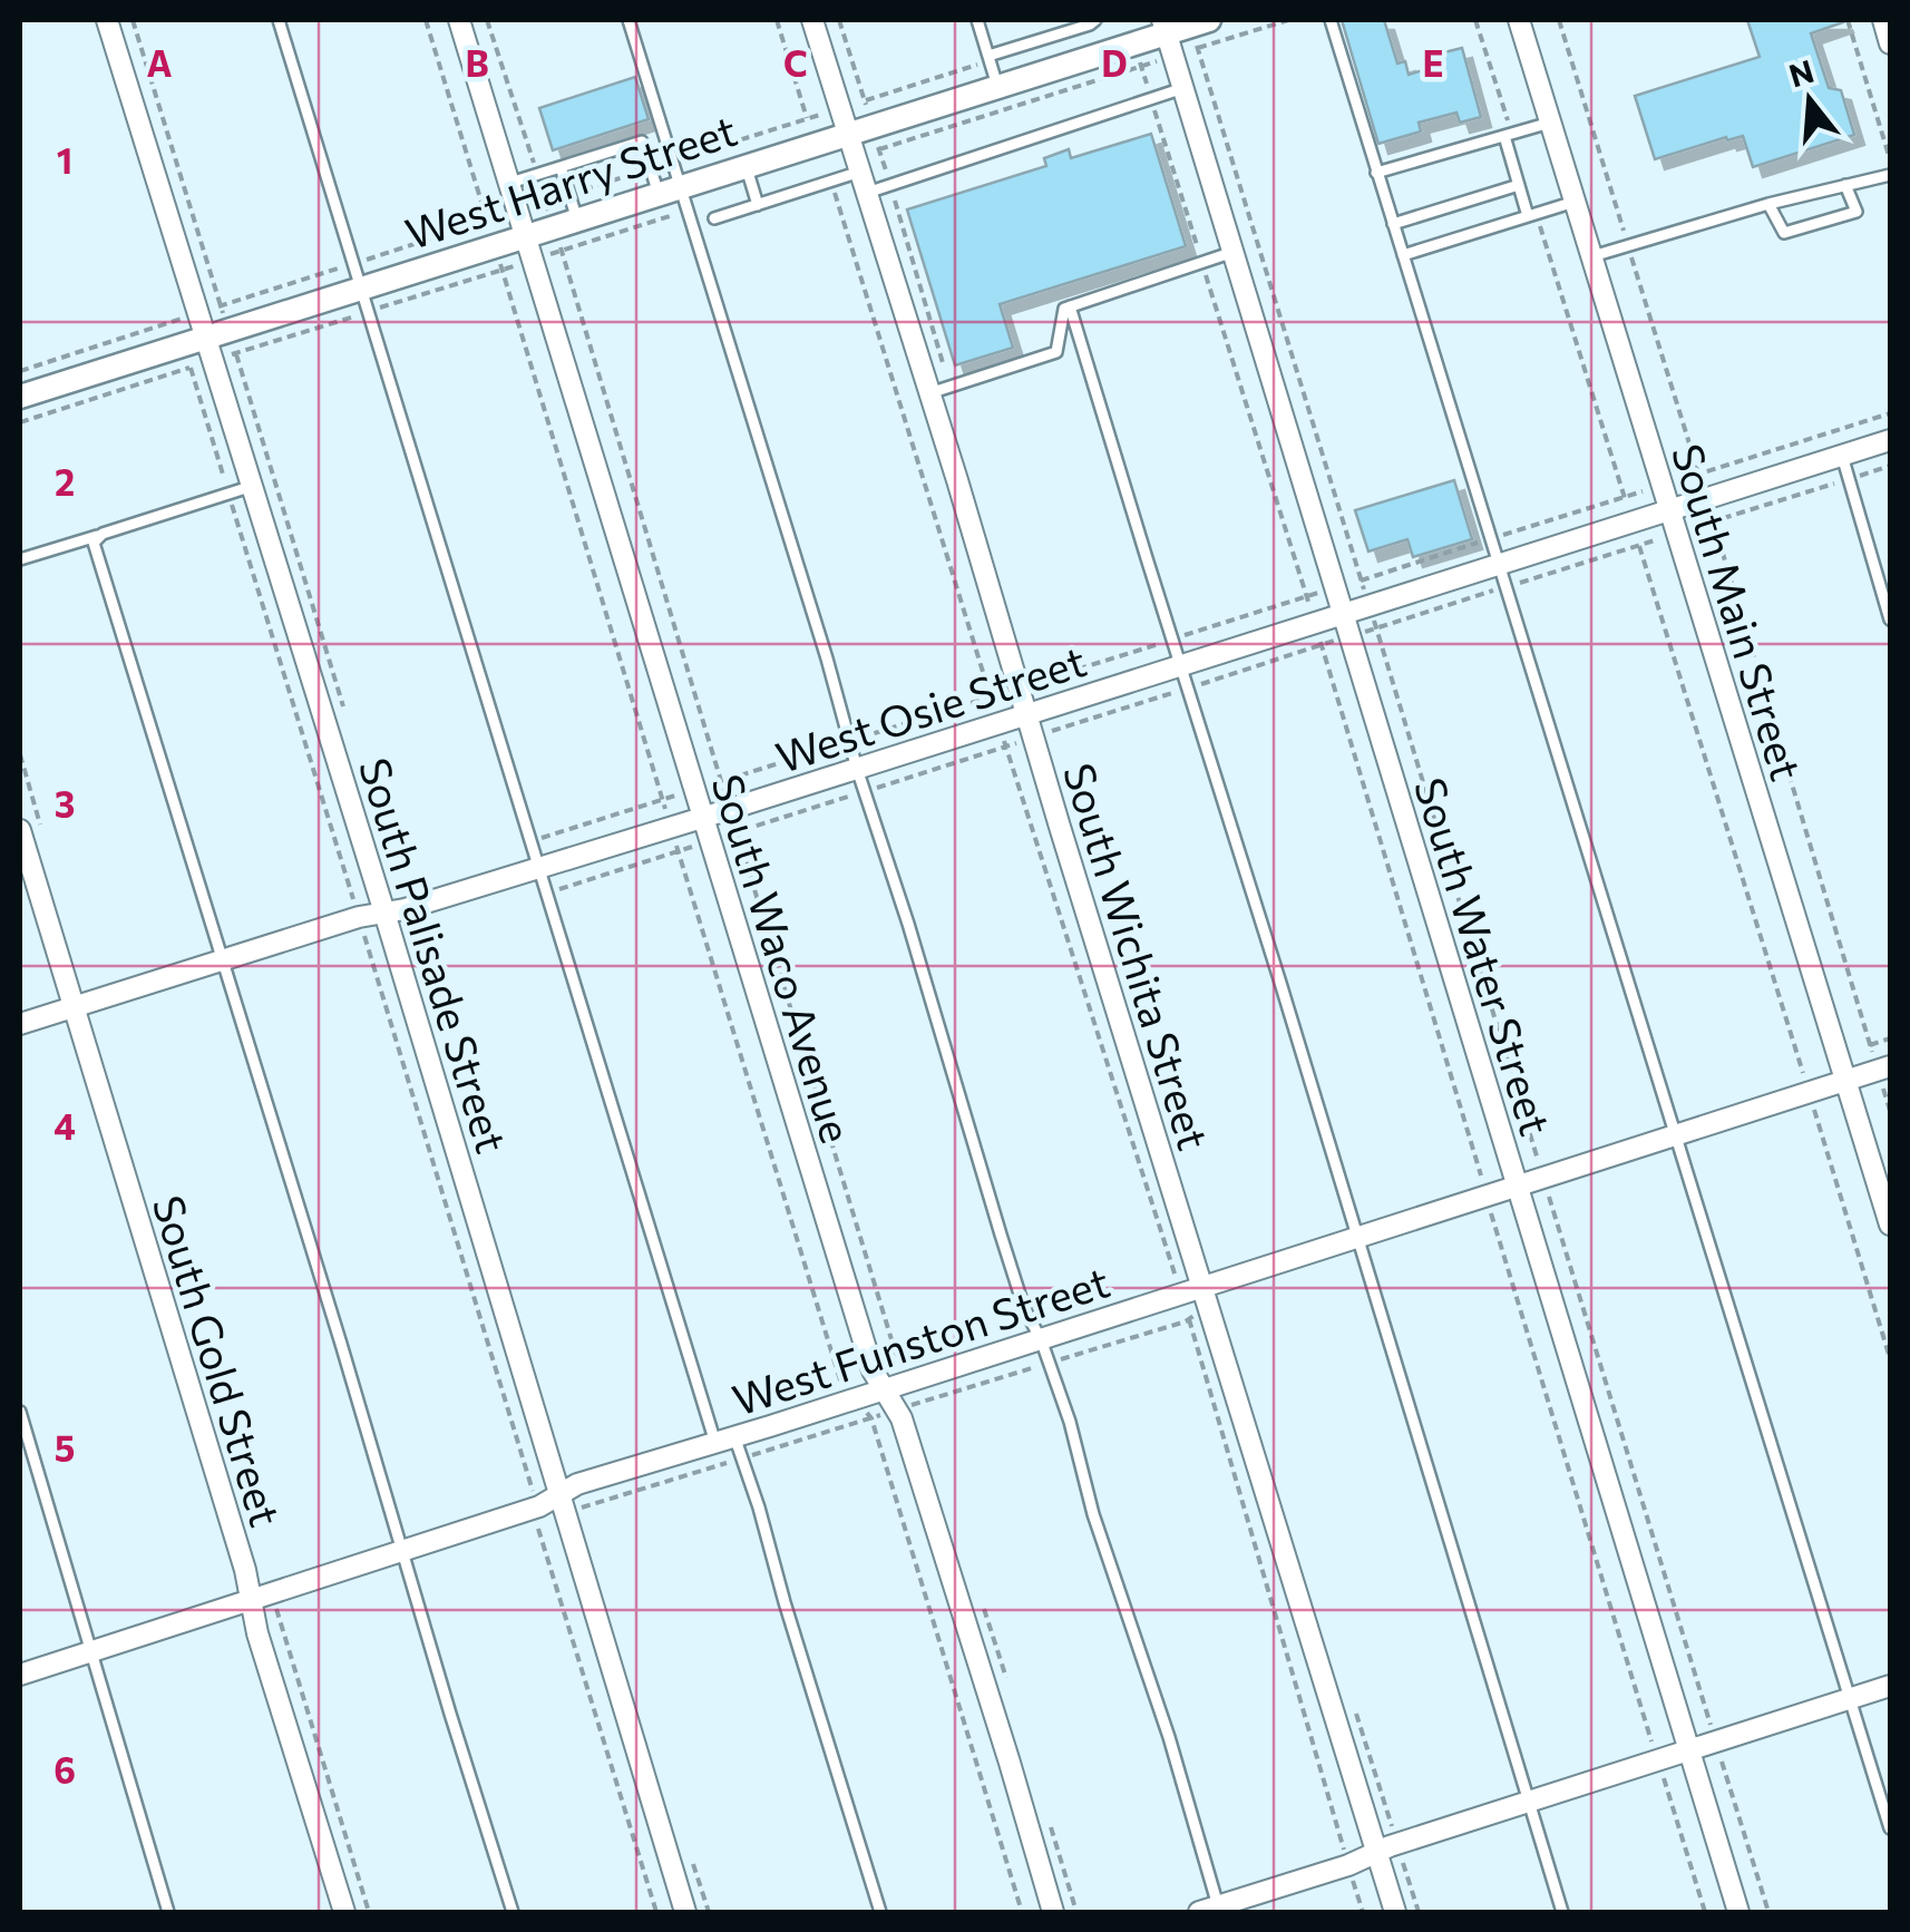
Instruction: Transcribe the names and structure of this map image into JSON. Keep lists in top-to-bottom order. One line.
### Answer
{"streets":{"street":["West Harry Street","South Main Street","West Osie Street","South Palisade Street","South Wichita Street","South Water Street","South Waco Avenue","West Funston Street","South Gold Street"]},"crossings":[["West Harry Street","South Palisade Street"],["West Harry Street","South Wichita Street"],["West Harry Street","South Water Street"],["West Harry Street","South Waco Avenue"],["South Main Street","West Osie Street"],["South Main Street","West Funston Street"],["West Osie Street","South Palisade Street"],["West Osie Street","South Wichita Street"],["West Osie Street","South Water Street"],["West Osie Street","South Waco Avenue"],["West Osie Street","South Gold Street"],["South Palisade Street","West Funston Street"],["South Wichita Street","West Funston Street"],["South Water Street","West Funston Street"],["South Waco Avenue","West Funston Street"],["West Funston Street","South Gold Street"]],"north":"top","grid":{"columns":["A","B","C","D","E"],"rows":["1","2","3","4","5","6"]}}
